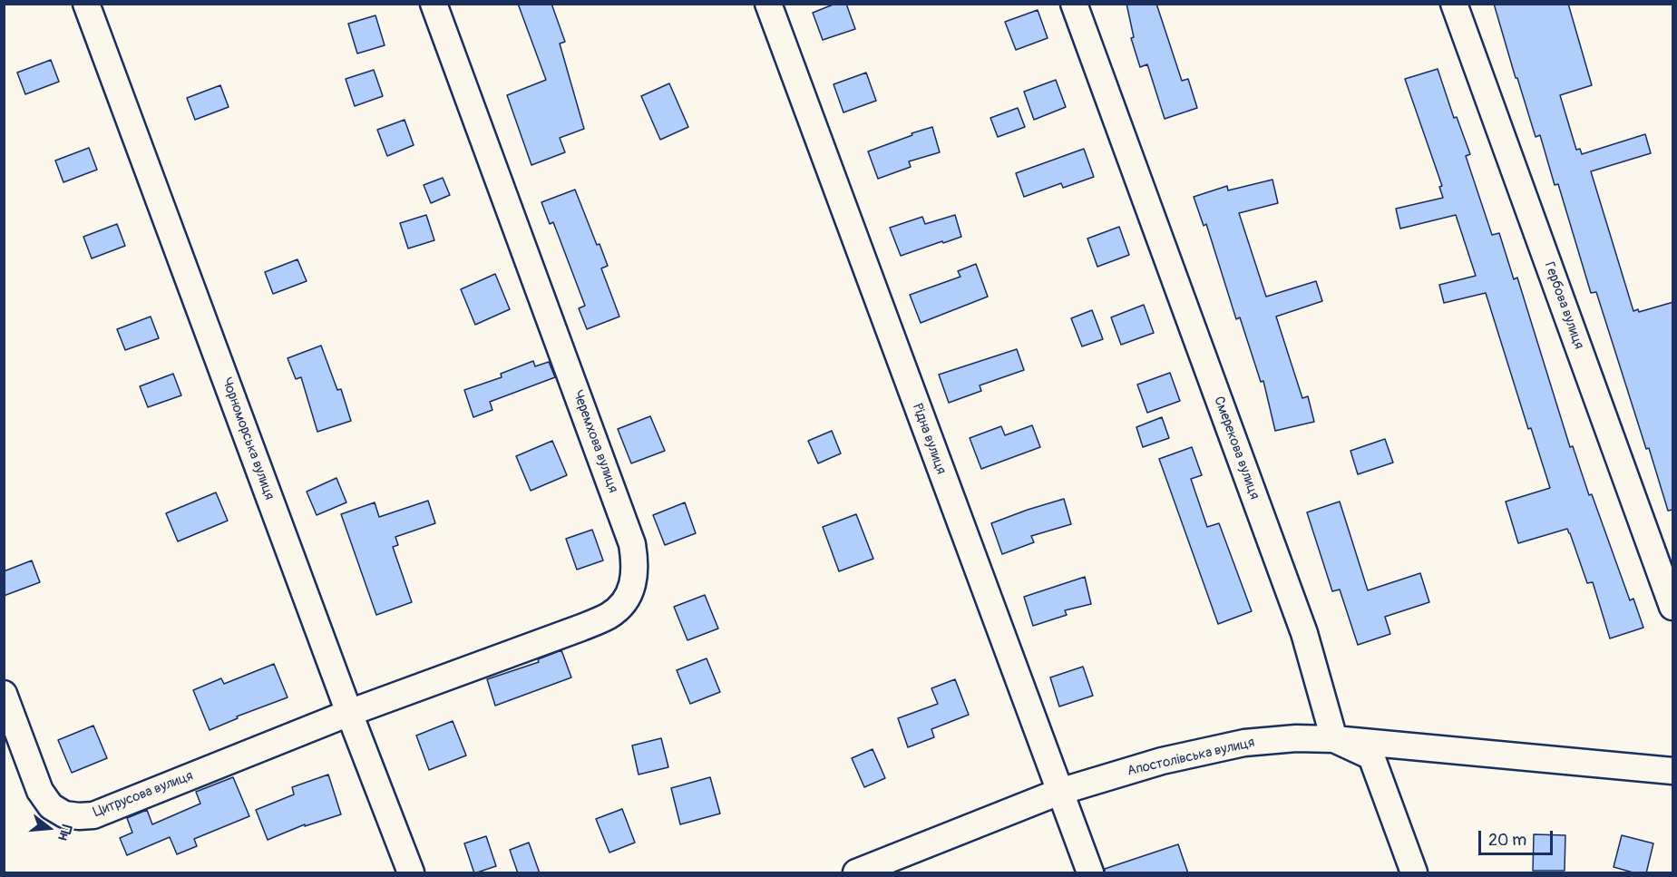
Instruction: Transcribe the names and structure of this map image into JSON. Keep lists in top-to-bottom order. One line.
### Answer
{"streets":{"street":["Гербова вулиця","Чорноморська вулиця","Рідна вулиця","Черемхова вулиця","Смерекова вулиця","Апостолівська вулиця","Цитрусова вулиця"]},"crossings":[["Чорноморська вулиця","Черемхова вулиця"],["Чорноморська вулиця","Цитрусова вулиця"],["Рідна вулиця","Апостолівська вулиця"],["Черемхова вулиця","Цитрусова вулиця"],["Смерекова вулиця","Апостолівська вулиця"]],"scale_bar":"20 m","north":"right"}
